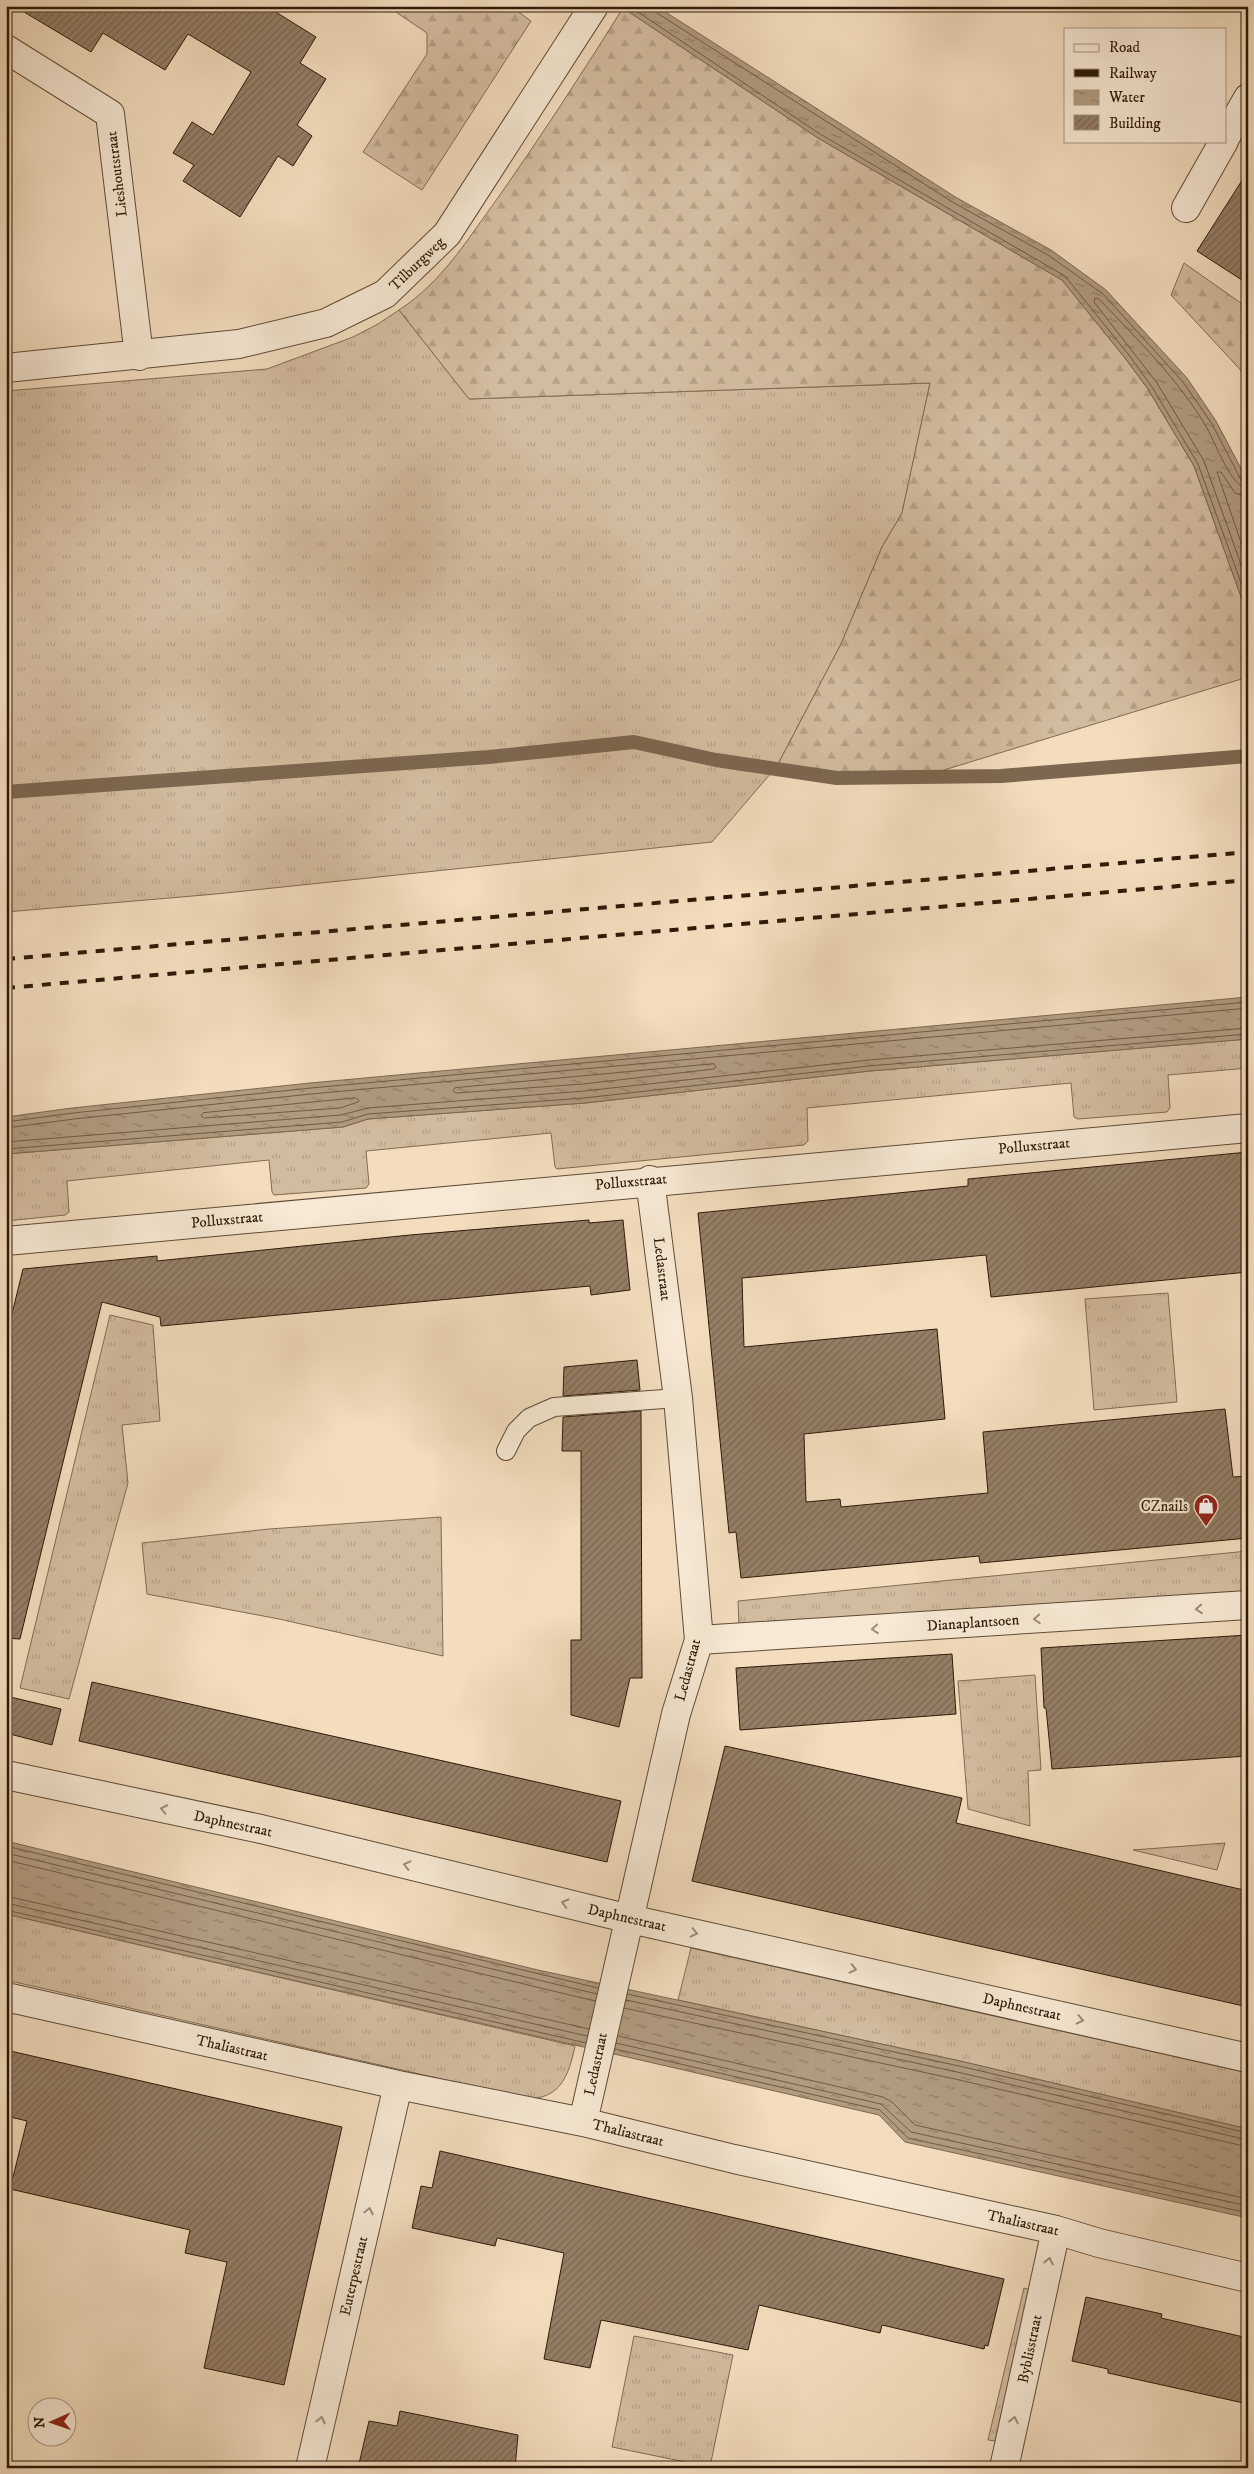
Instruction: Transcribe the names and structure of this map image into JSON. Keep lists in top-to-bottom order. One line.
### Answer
{"streets":{"street":["Lieshoutstraat","Tilburgweg","Polluxstraat","Ledastraat","Dianaplantsoen","Daphnestraat","Thaliastraat","Euterpestraat","Byblisstraat"]},"crossings":[["Lieshoutstraat","Tilburgweg"],["Polluxstraat","Ledastraat"],["Ledastraat","Dianaplantsoen"],["Ledastraat","Daphnestraat"],["Ledastraat","Thaliastraat"],["Thaliastraat","Euterpestraat"],["Thaliastraat","Byblisstraat"]],"one_way":["Dianaplantsoen","Euterpestraat","Byblisstraat"],"places":{"shop":["CZnails"]},"legend":["Road","Railway","Water","Building"],"north":"left"}
